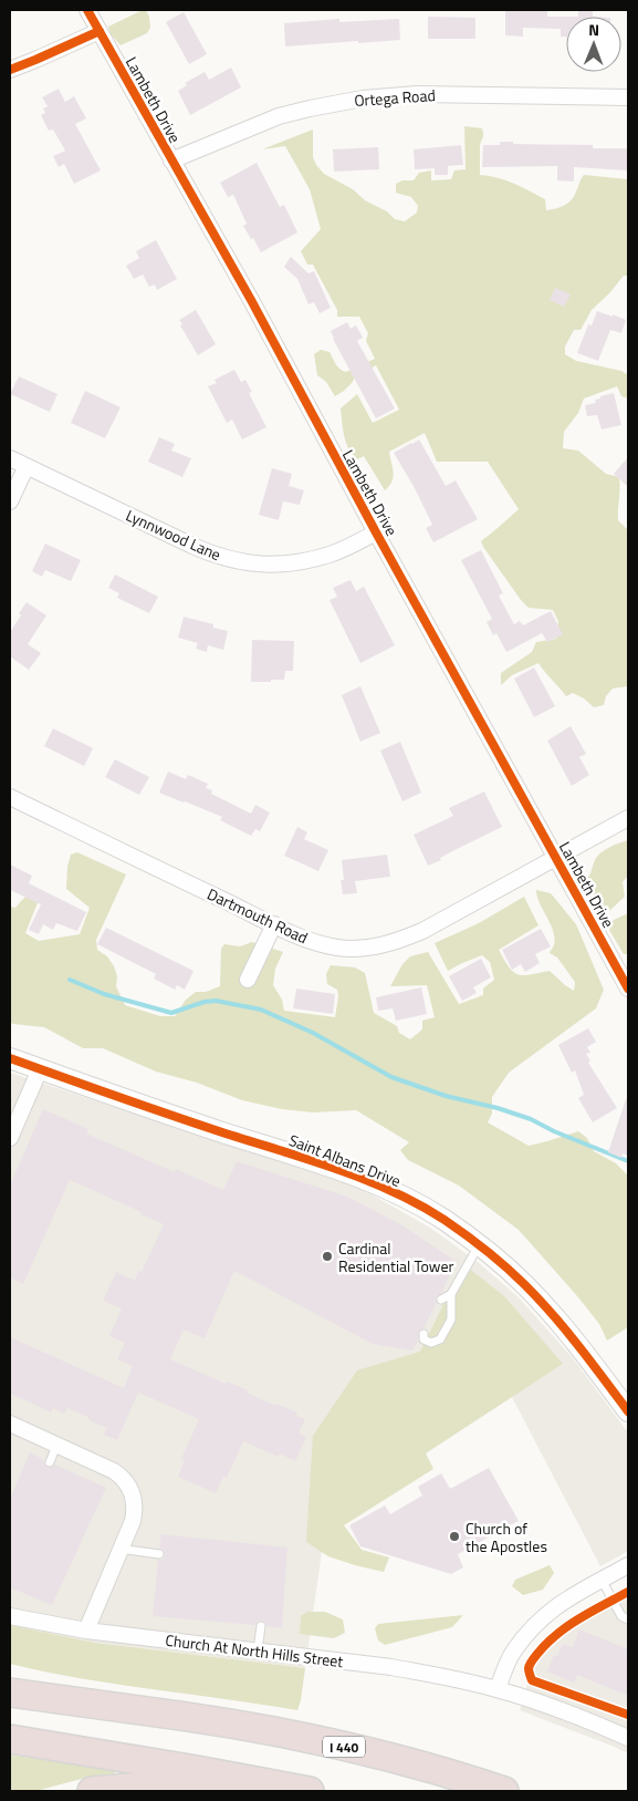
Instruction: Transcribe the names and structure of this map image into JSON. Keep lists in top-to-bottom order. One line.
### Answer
{"streets":{"highway":["I 440"],"street":["Ortega Road","Lambeth Drive","Lynnwood Lane","Dartmouth Road","Saint Albans Drive","Church At North Hills Street"]},"crossings":[["Ortega Road","Lambeth Drive"],["Lambeth Drive","Lynnwood Lane"],["Lambeth Drive","Dartmouth Road"]],"places":["Cardinal Residential Tower","Church of the Apostles"],"north":"top"}
